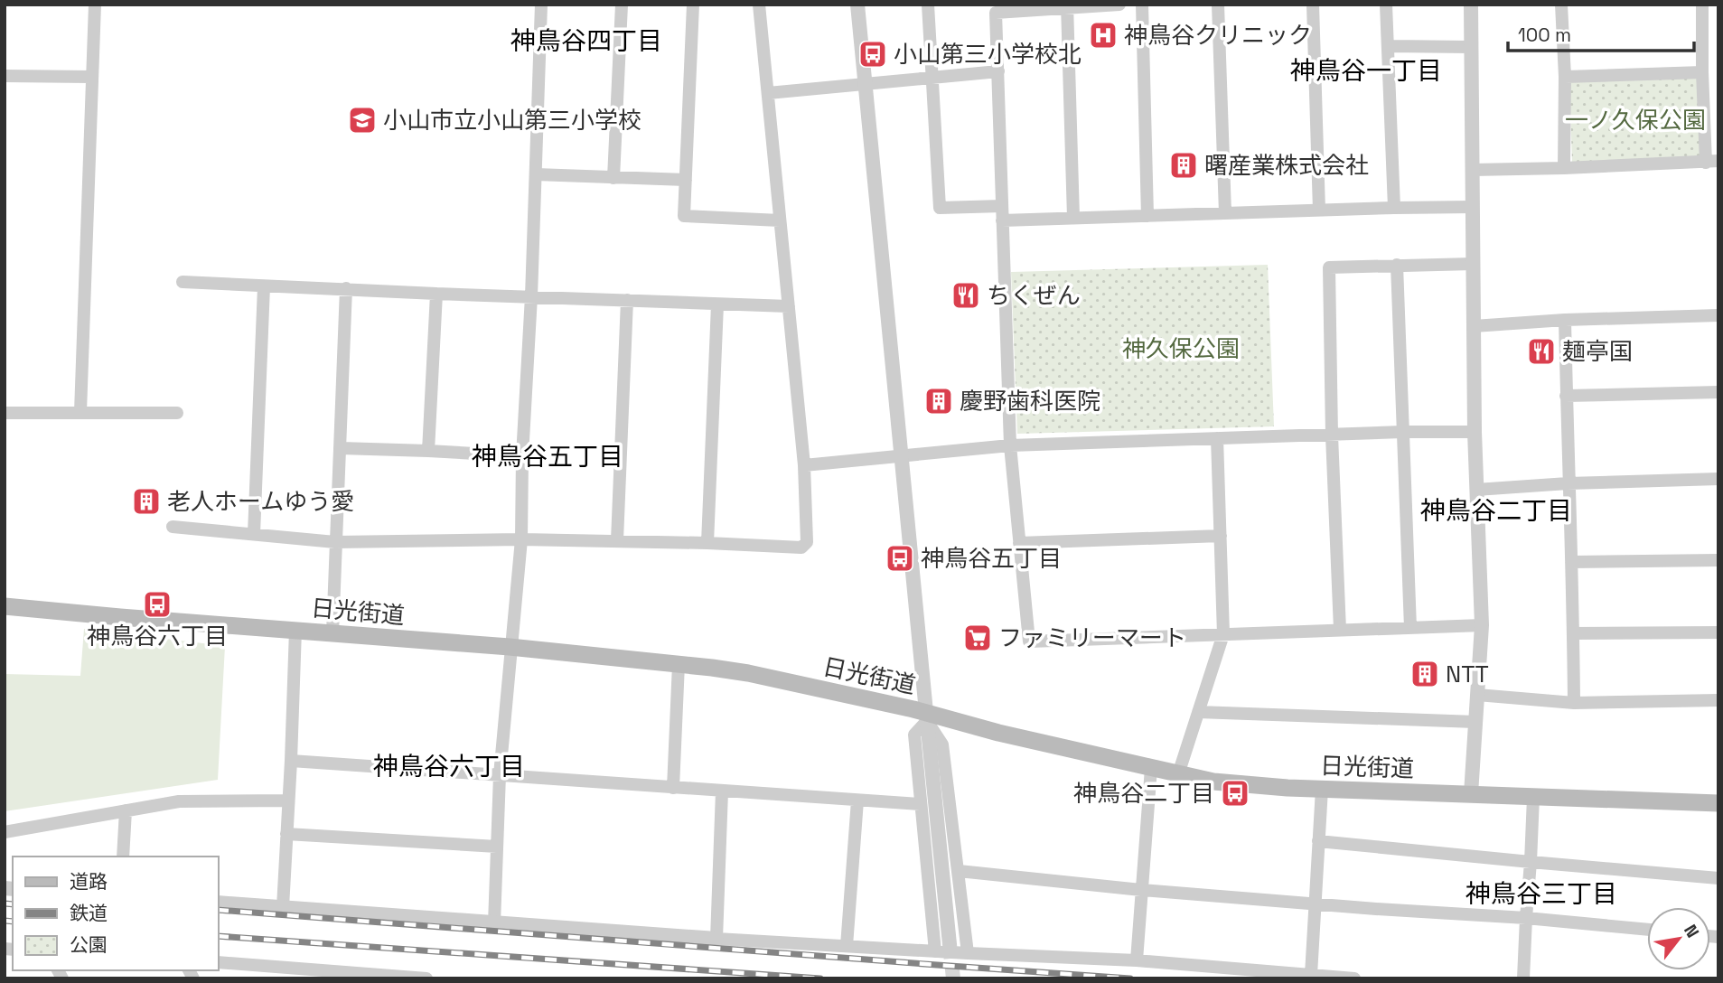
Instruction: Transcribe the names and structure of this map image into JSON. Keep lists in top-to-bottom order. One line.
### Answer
{"streets":{"main road":["日光街道"]},"districts":["神鳥谷四丁目","神鳥谷一丁目","神鳥谷五丁目","神鳥谷二丁目","神鳥谷六丁目","神鳥谷三丁目"],"parks":["一ノ久保公園","神久保公園"],"places":{"hospital":["神鳥谷クリニック"],"bus stop":["小山第三小学校北","神鳥谷五丁目","神鳥谷六丁目","神鳥谷二丁目"],"school or university":["小山市立小山第三小学校"],"building":["曙産業株式会社","慶野歯科医院","老人ホームゆう愛","NTT"],"restaurant":["ちくぜん","麺亭国"],"supermarket":["ファミリーマート"]},"legend":["道路","鉄道","公園"],"scale_bar":"100 m","north":"top right"}
